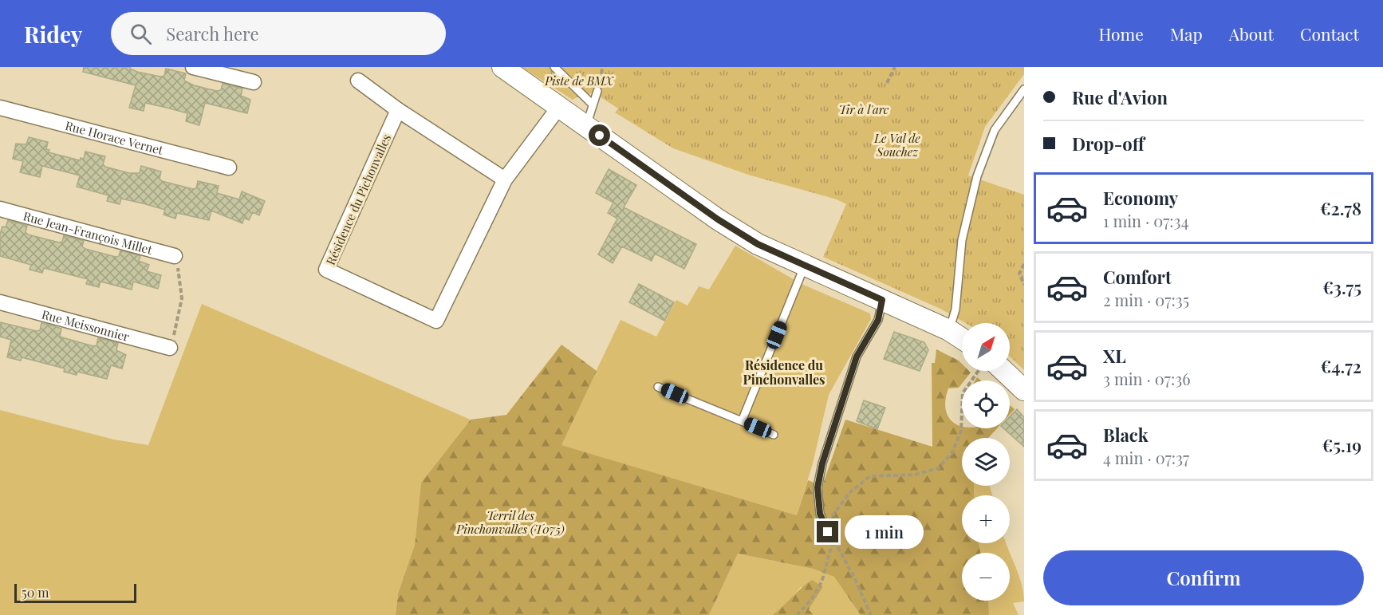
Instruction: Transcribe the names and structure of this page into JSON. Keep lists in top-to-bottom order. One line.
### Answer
{"streets":{"street":["Rue Horace Vernet","Résidence du Pichonvalles","Rue Jean-François Millet","Rue Meissonnier"]},"districts":["Résidence du Pinchonvalles"],"parks":["Piste de BMX","Tir à l'arc","Le Val de Souchez","Terril des Pinchonvalles (T075)"],"scale_bar":"50 m","north":"top right","page":{"header":"Ridey","search":"Search here","nav":["Home","Map","About","Contact"],"banner":["Rue d'Avion","Drop-off"],"list":[{"name":"Economy","note":"1 min · 07:34","value":"€2.78"},{"name":"Comfort","note":"2 min · 07:35","value":"€3.75"},{"name":"XL","note":"3 min · 07:36","value":"€4.72"},{"name":"Black","note":"4 min · 07:37","value":"€5.19"}],"map_buttons":["+","−"],"bubble":"1 min","buttons":"Confirm","scale":"50 m"}}
